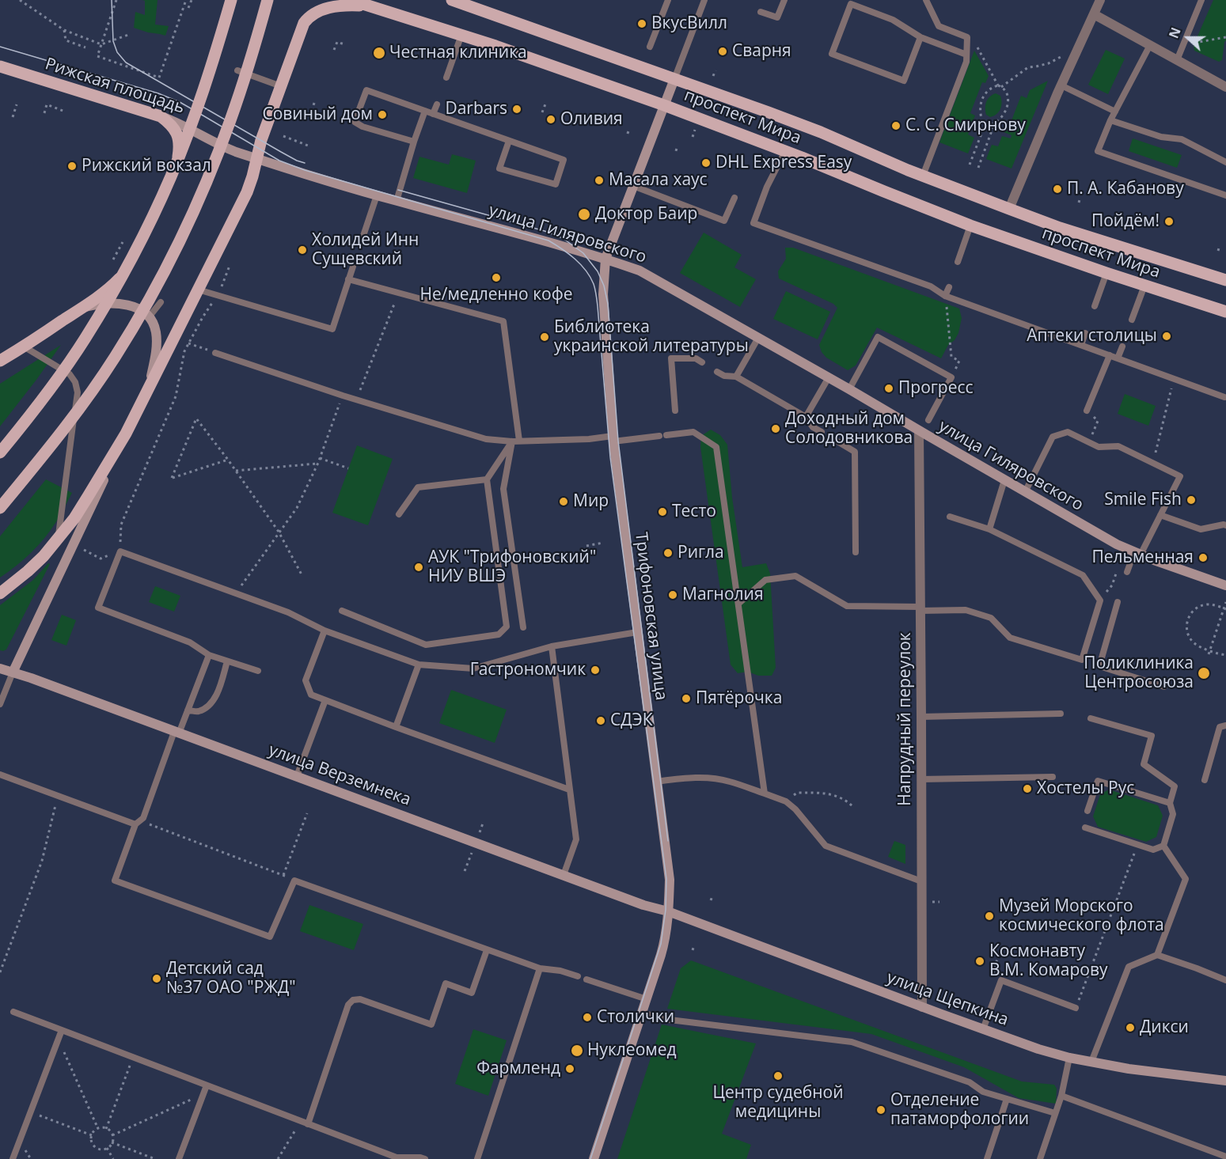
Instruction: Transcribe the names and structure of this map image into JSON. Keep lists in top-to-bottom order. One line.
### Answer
{"streets":{"main road":["Рижская площадь","проспект Мира"],"street":["улица Гиляровского","Трифоновская улица","Напрудный переулок","улица Верземнека","улица Щепкина"]},"crossings":[["Рижская площадь","улица Гиляровского"],["проспект Мира","Трифоновская улица"],["улица Гиляровского","Трифоновская улица"],["улица Гиляровского","Напрудный переулок"],["Трифоновская улица","улица Верземнека"],["Трифоновская улица","улица Щепкина"],["Напрудный переулок","улица Щепкина"],["улица Верземнека","улица Щепкина"]],"places":["ВкусВилл","Сварня","Честная клиника","Darbars","Совиный дом","Оливия","С. С. Смирнову","DHL Express Easy","Рижский вокзал","Масала хаус","П. А. Кабанову","Доктор Баир","Пойдём!","Холидей Инн Сущевский","Не/медленно кофе","Аптеки столицы","Библиотека украинской литературы","Прогресс","Доходный дом Солодовникова","Smile Fish","Мир","Тесто","Ригла","Пельменная","АУК \"Трифоновский\" НИУ ВШЭ","Магнолия","Гастрономчик","Поликлиника Центросоюза","Пятёрочка","СДЭК","Хостелы Рус","Музей Морского космического флота","Космонавту В.М. Комарову","Детский сад №37 ОАО \"РЖД\"","Столички","Дикси","Нуклеомед","Фармленд","Центр судебной медицины","Отделение патаморфологии"],"north":"left"}
